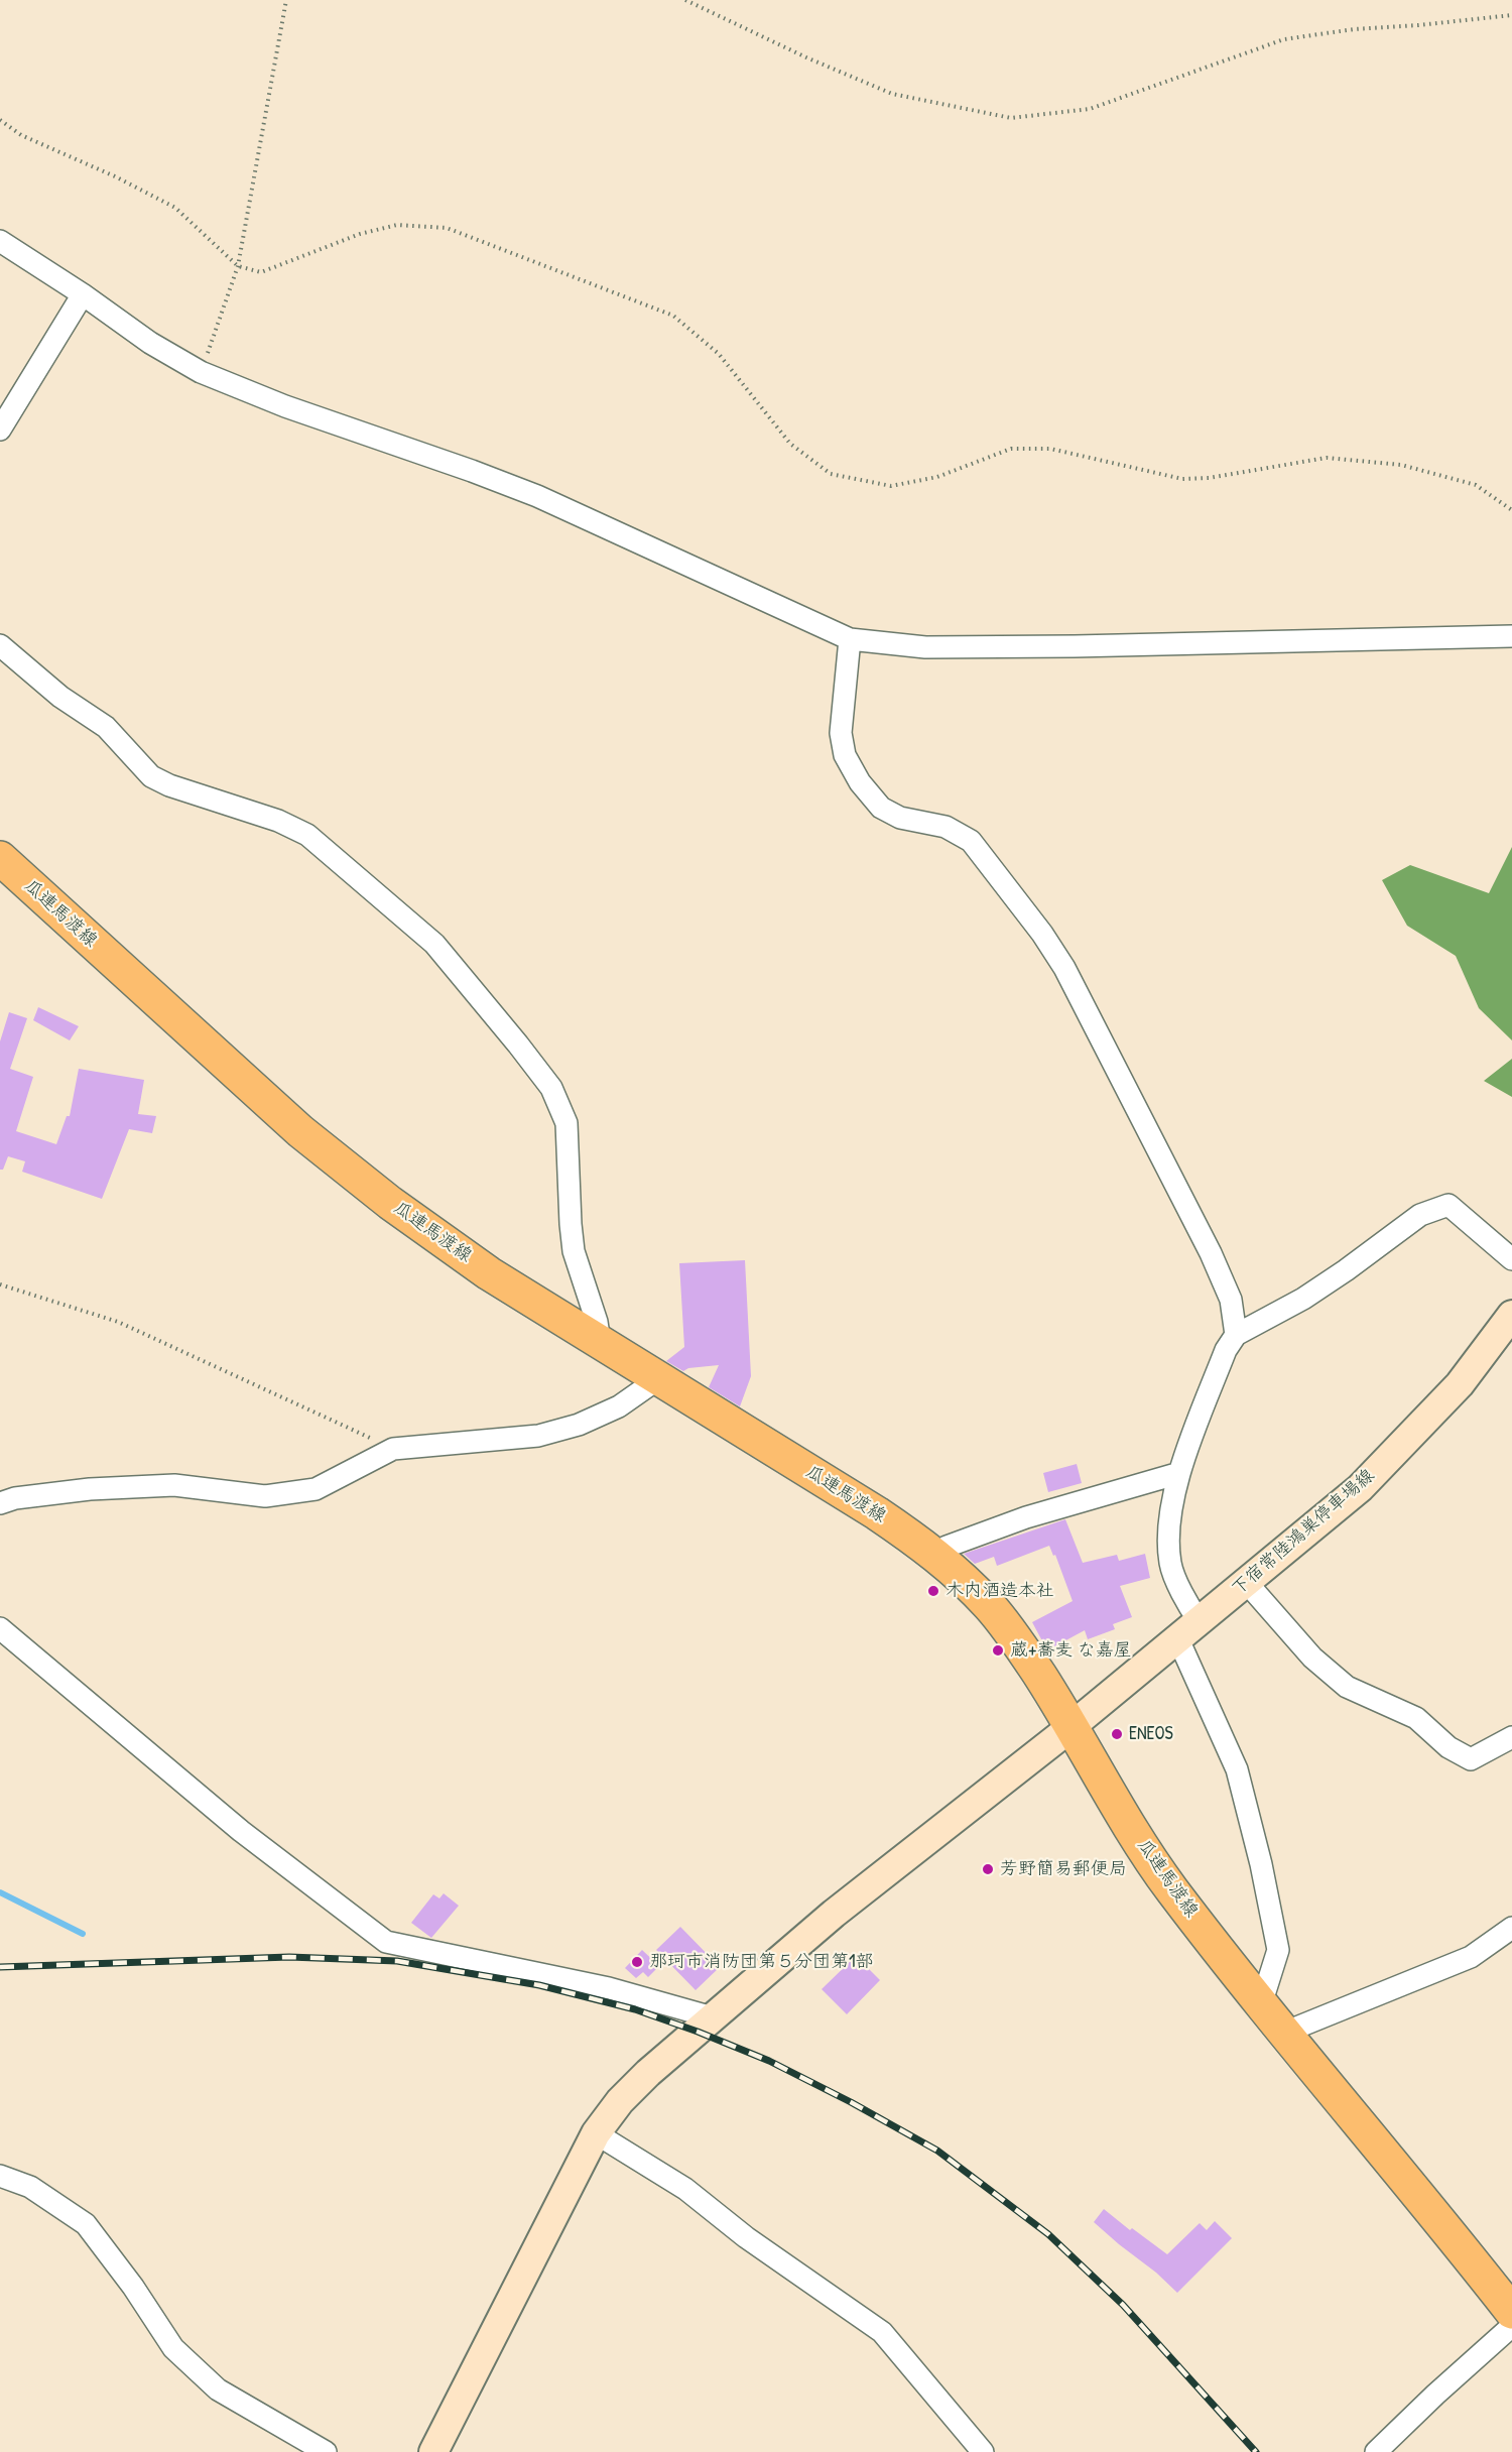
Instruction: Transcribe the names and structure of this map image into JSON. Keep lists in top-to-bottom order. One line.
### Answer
{"streets":{"main road":["瓜連馬渡線"],"street":["下宿常陸鴻巣停車場線"]},"crossings":[["瓜連馬渡線","下宿常陸鴻巣停車場線"]],"places":["木内酒造本社","蔵+蕎麦 な嘉屋","ENEOS","芳野簡易郵便局","那珂市消防団第５分団第1部"]}
